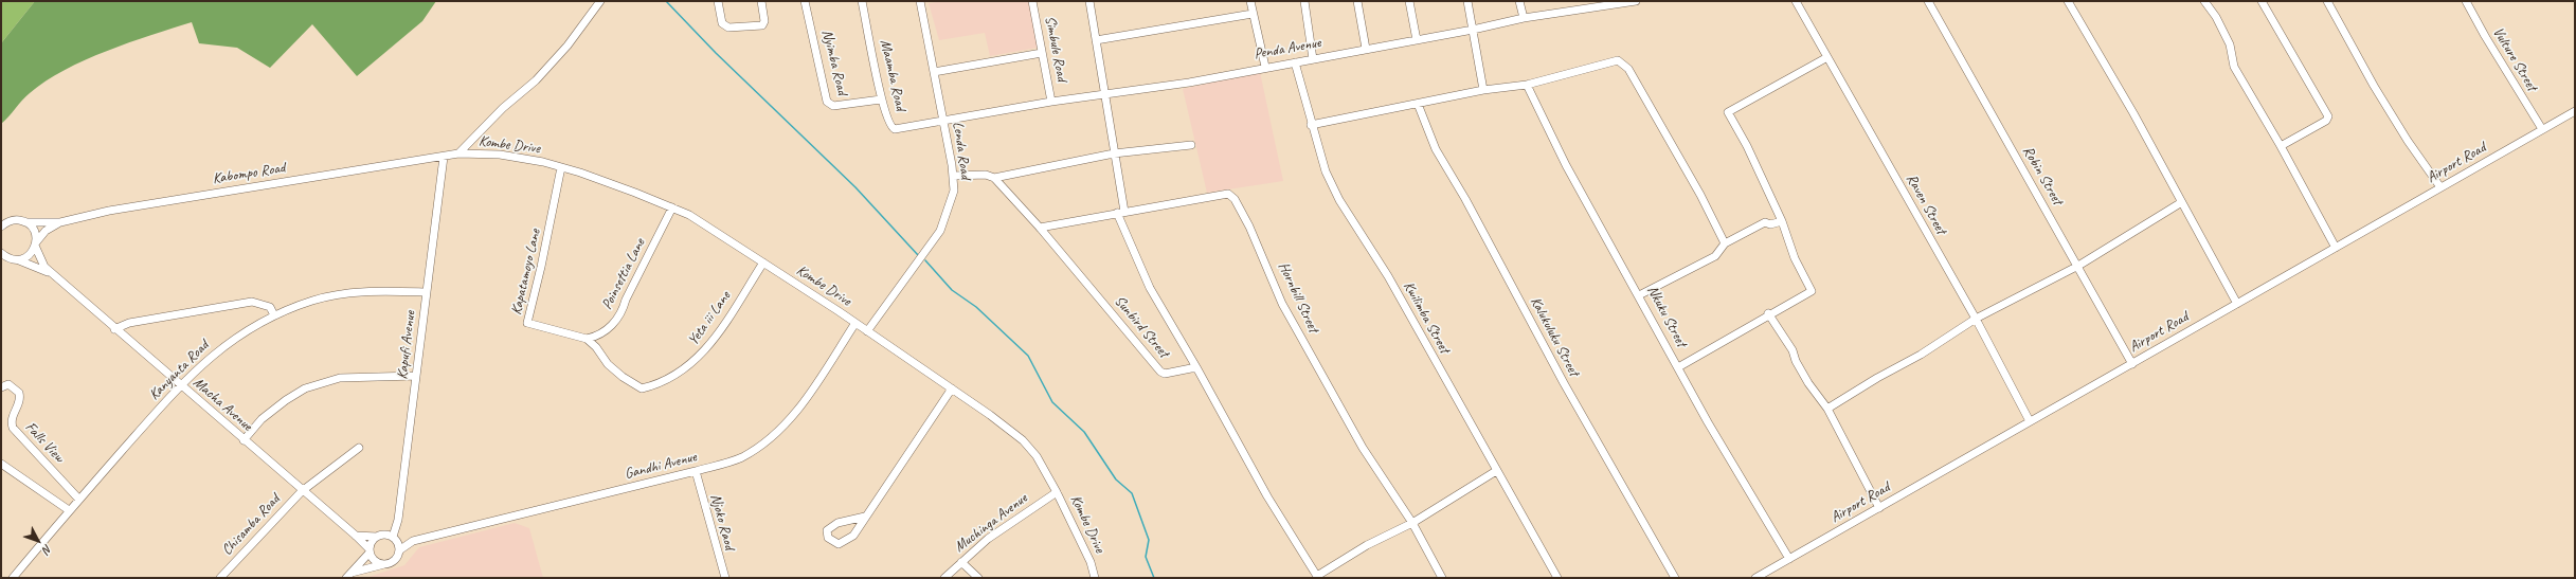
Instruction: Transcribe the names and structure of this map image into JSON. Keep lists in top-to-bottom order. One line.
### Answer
{"streets":{"street":["Simbule Road","Penda Avenue","Vulture Street","Nyimba Road","Maamba Road","Kombe Drive","Lenda Road","Airport Road","Kabompo Road","Robin Street","Raven Street","Kapatamoyo Lane","Poinsettia Lane","Hornbill Street","Nkuku Street","Kwilimba Street","Yeta iii Lane","Sunbird Street","Kalukuluku Street","Kapufi Avenue","Kanyanta Road","Macha Avenue","Falls View","Gandhi Avenue","Njoko Raod","Muchinga Avenue","Chisamba Road"]},"crossings":[["Simbule Road","Penda Avenue"],["Penda Avenue","Maamba Road"],["Penda Avenue","Lenda Road"],["Penda Avenue","Kwilimba Street"],["Vulture Street","Airport Road"],["Nyimba Road","Maamba Road"],["Maamba Road","Lenda Road"],["Kombe Drive","Lenda Road"],["Kombe Drive","Kabompo Road"],["Kombe Drive","Kapatamoyo Lane"],["Kombe Drive","Poinsettia Lane"],["Kombe Drive","Yeta iii Lane"],["Kombe Drive","Kapufi Avenue"],["Kombe Drive","Gandhi Avenue"],["Kombe Drive","Muchinga Avenue"],["Airport Road","Robin Street"],["Airport Road","Raven Street"],["Airport Road","Nkuku Street"],["Kabompo Road","Kapufi Avenue"],["Kabompo Road","Macha Avenue"],["Kapatamoyo Lane","Poinsettia Lane"],["Kapatamoyo Lane","Yeta iii Lane"],["Poinsettia Lane","Yeta iii Lane"],["Hornbill Street","Sunbird Street"],["Kapufi Avenue","Kanyanta Road"],["Kapufi Avenue","Macha Avenue"],["Kapufi Avenue","Gandhi Avenue"],["Kanyanta Road","Macha Avenue"],["Kanyanta Road","Falls View"],["Macha Avenue","Gandhi Avenue"],["Macha Avenue","Chisamba Road"],["Gandhi Avenue","Njoko Raod"]],"north":"bottom right"}
